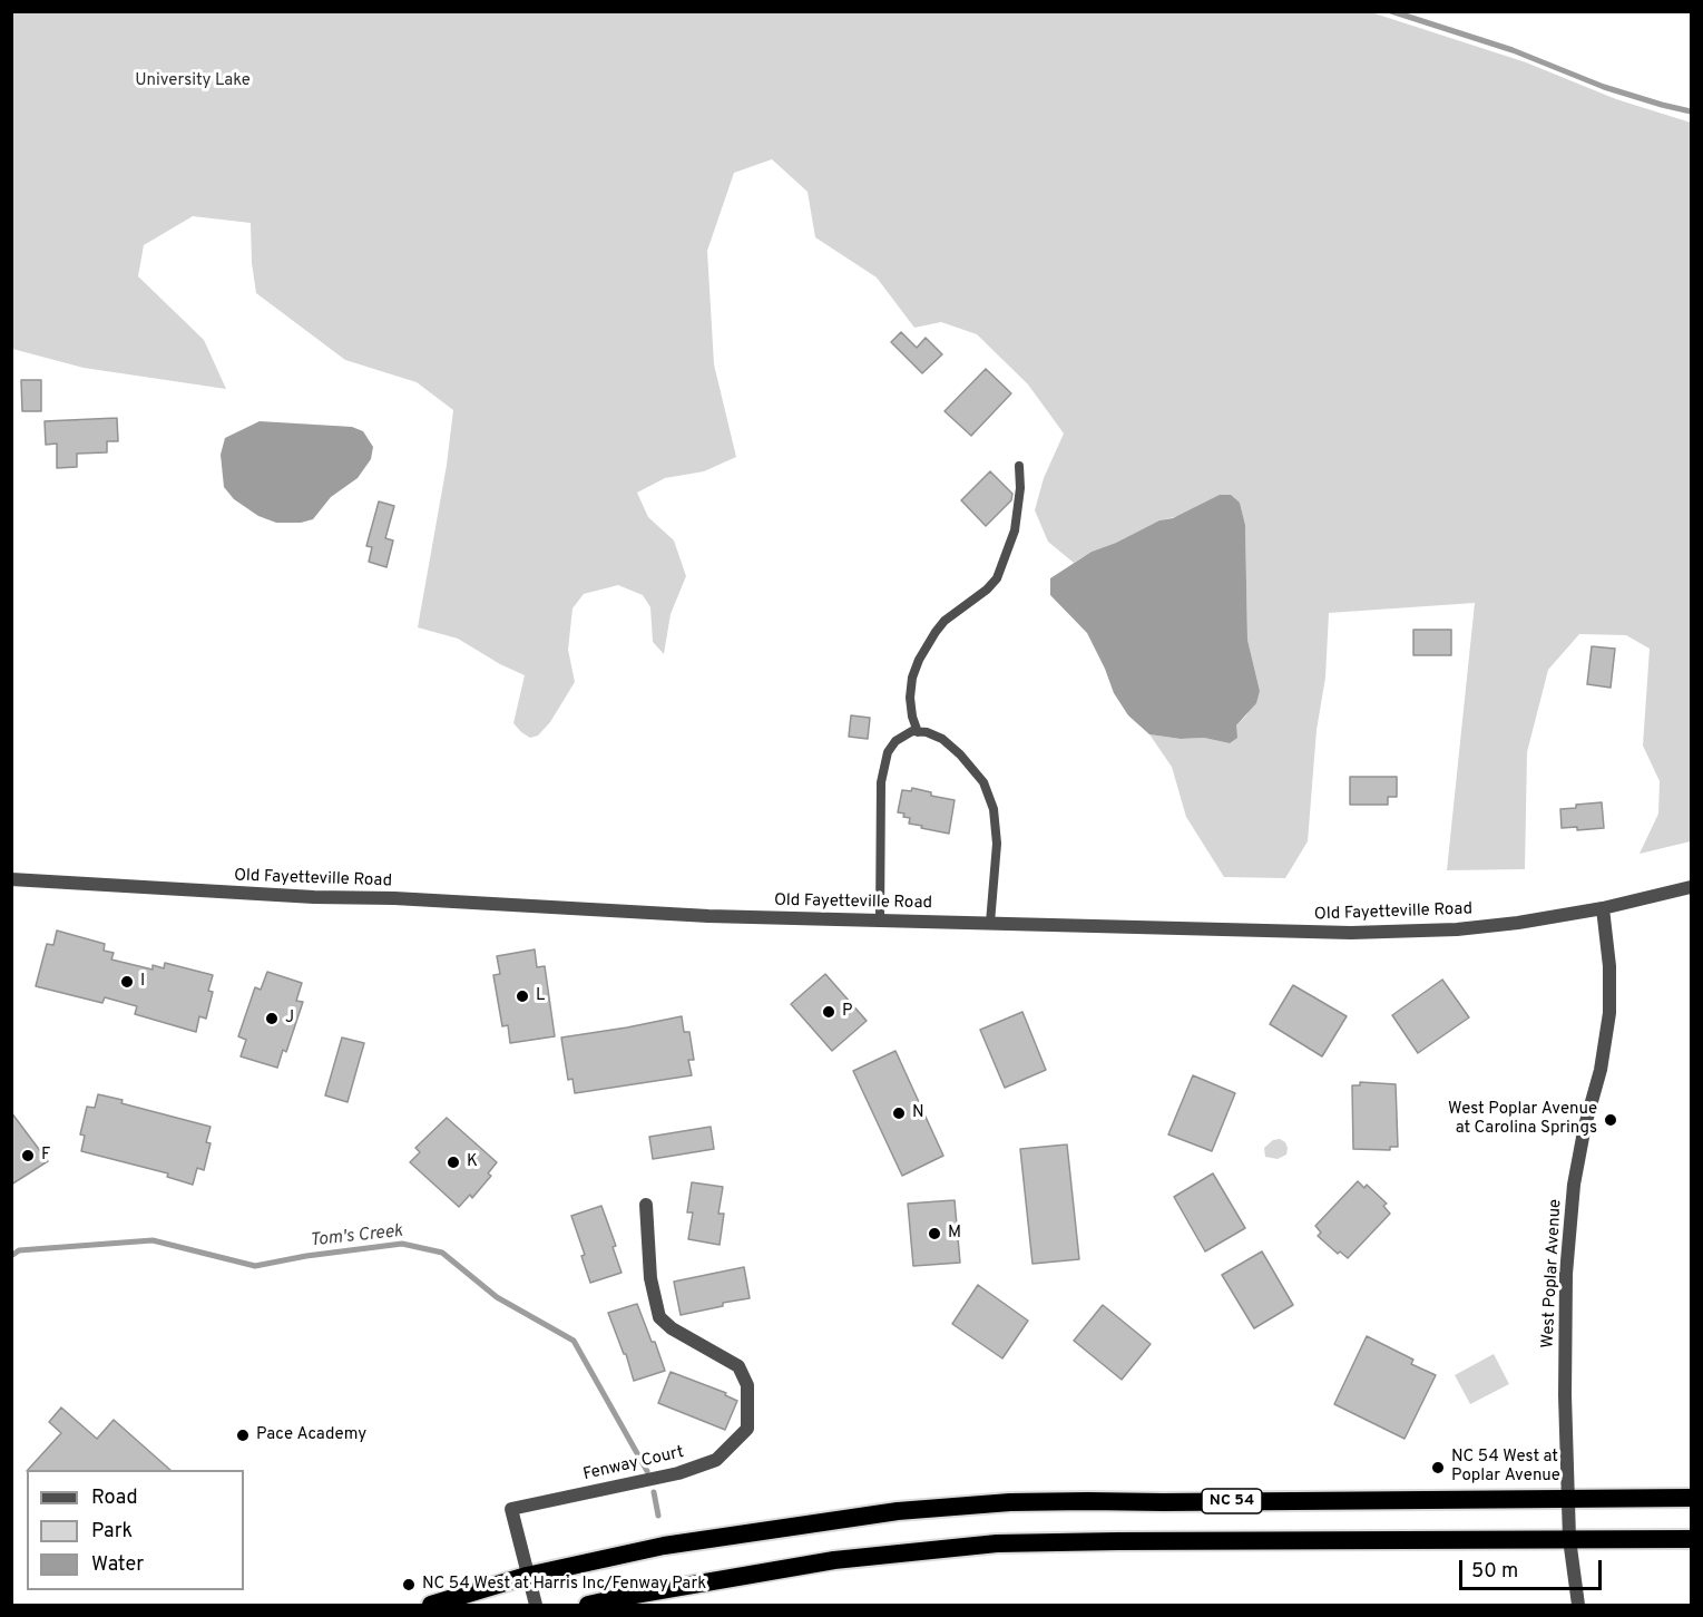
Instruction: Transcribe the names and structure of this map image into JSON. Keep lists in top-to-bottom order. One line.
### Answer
{"streets":{"highway":["NC 54"],"street":["Old Fayetteville Road","West Poplar Avenue","Fenway Court"]},"crossings":[["Old Fayetteville Road","West Poplar Avenue"],["West Poplar Avenue","NC 54"],["Fenway Court","NC 54"]],"water":["Tom's Creek"],"parks":["University Lake"],"places":["I","L","P","J","N","West Poplar Avenue at Carolina Springs","F","K","M","Pace Academy","NC 54 West at Poplar Avenue","NC 54 West at Harris Inc/Fenway Park"],"legend":["Road","Park","Water"],"scale_bar":"50 m"}
